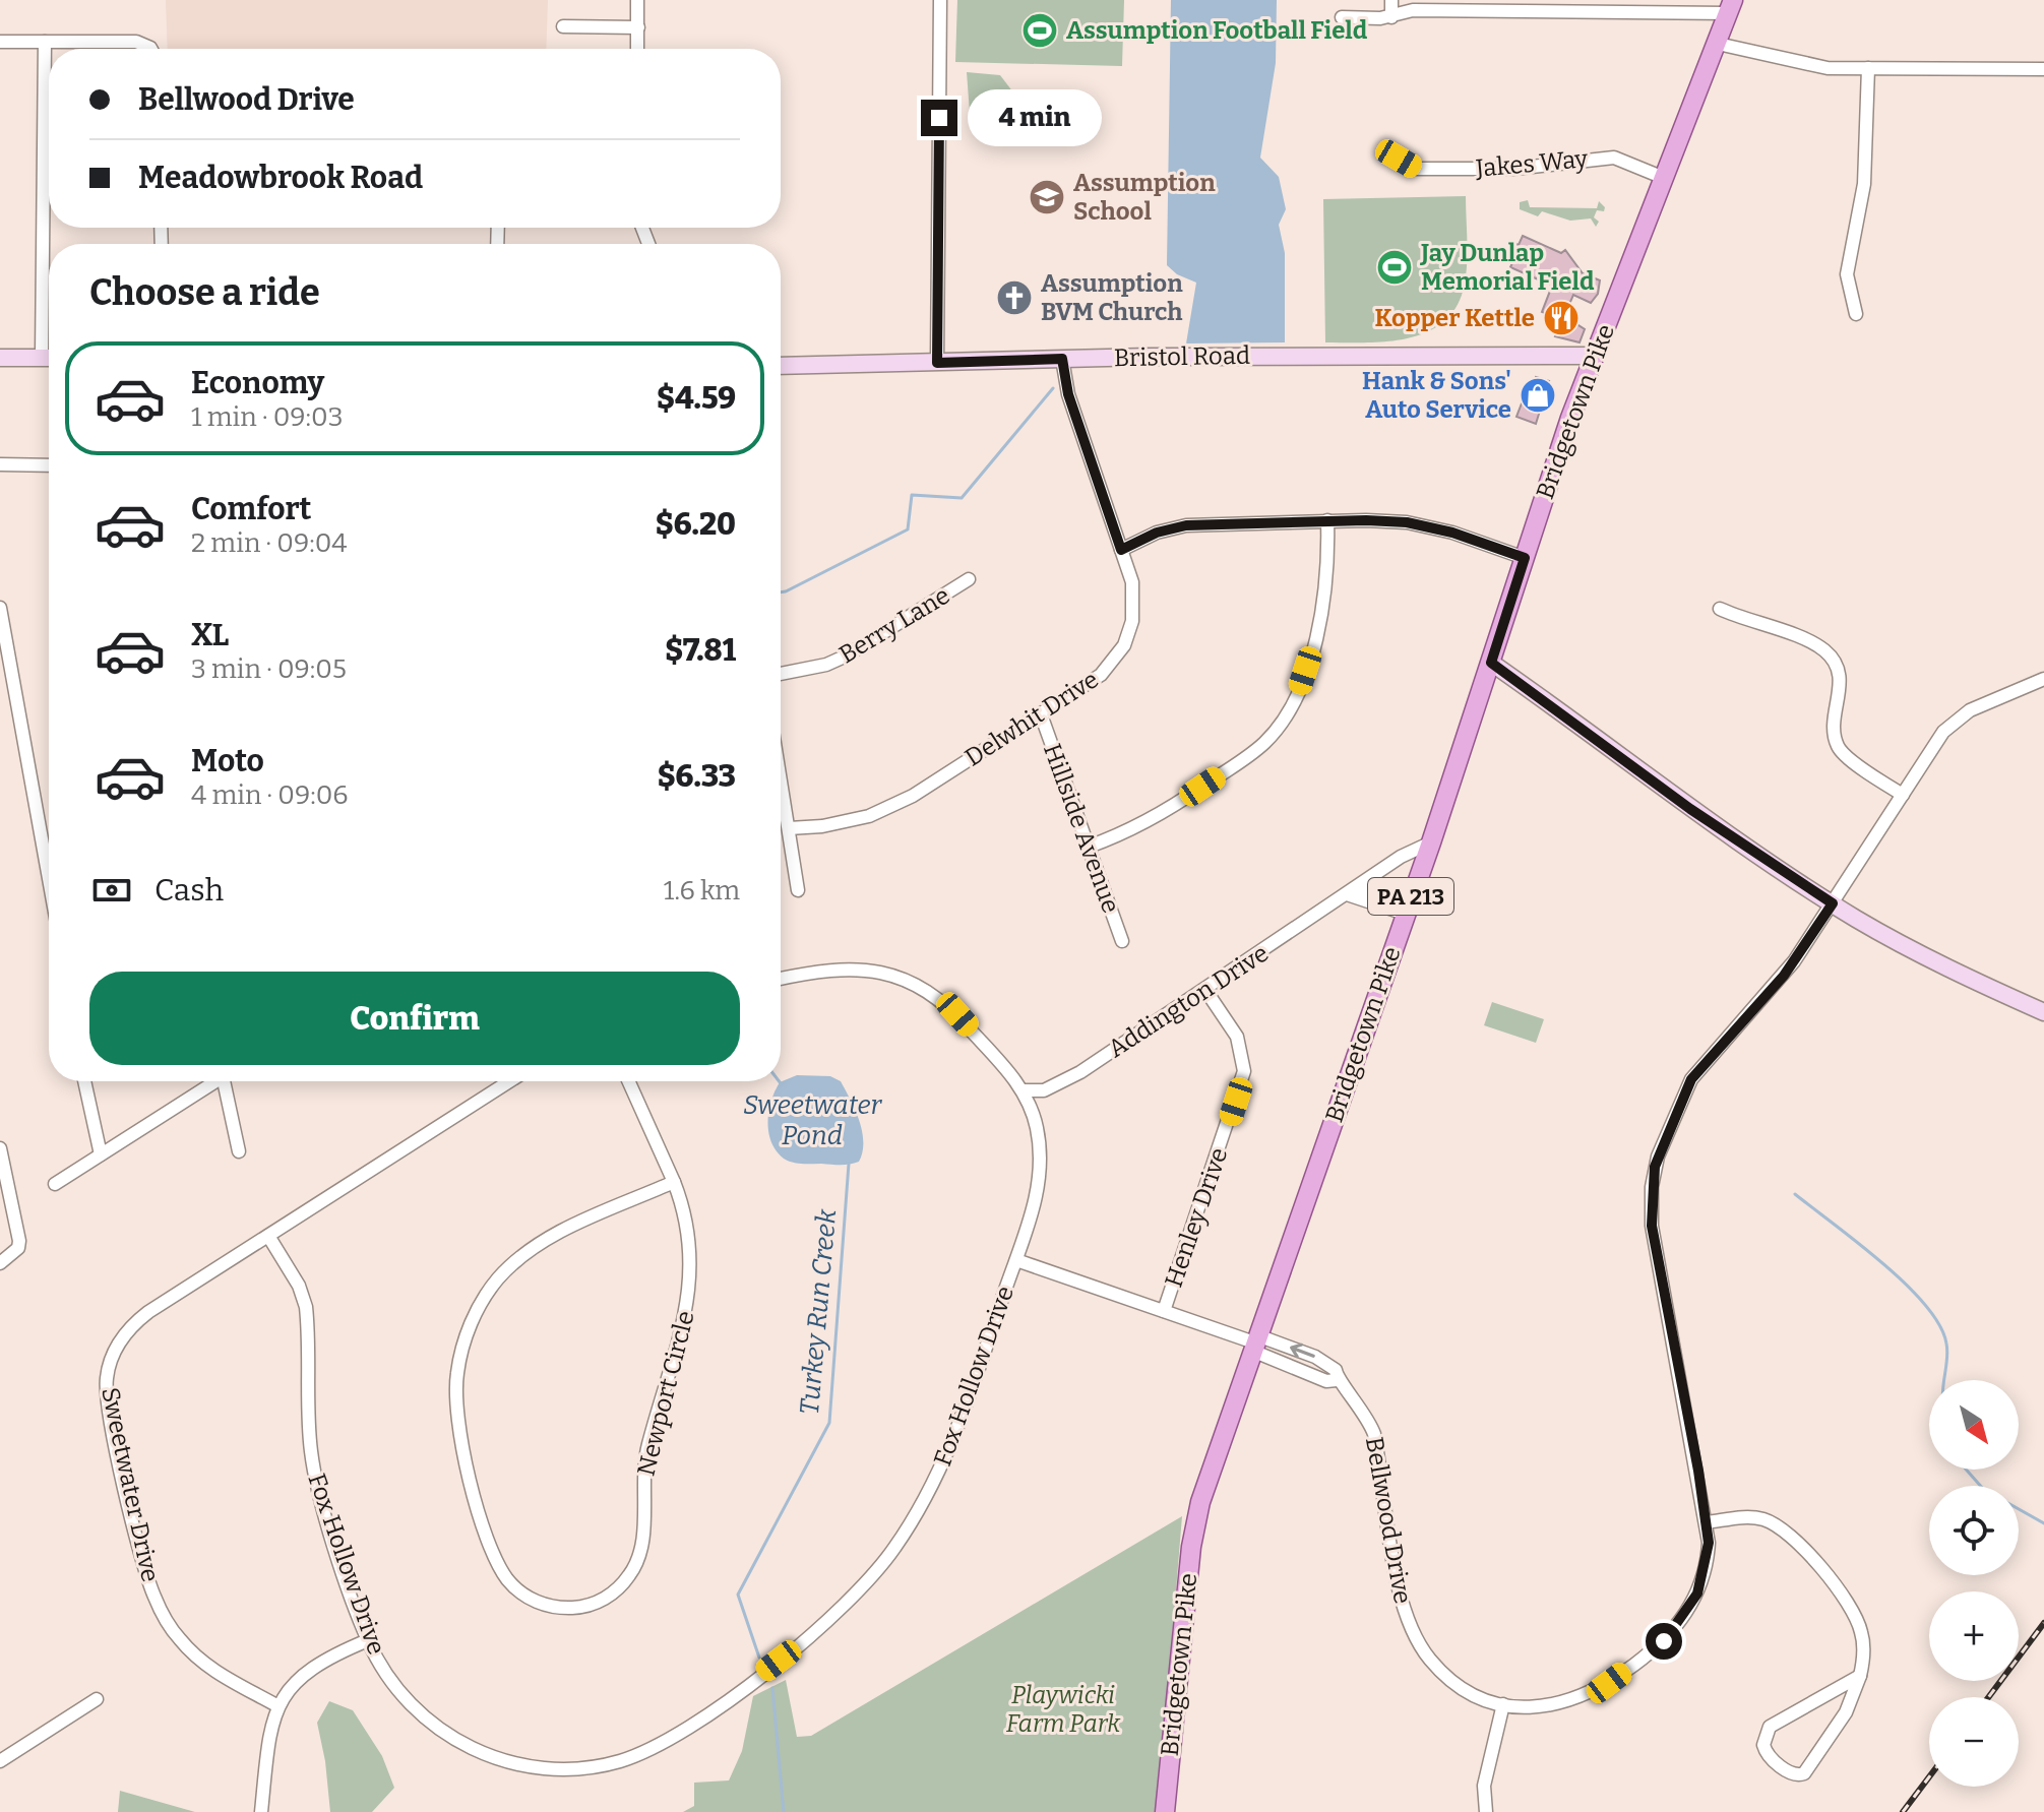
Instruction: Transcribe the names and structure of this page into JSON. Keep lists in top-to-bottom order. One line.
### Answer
{"streets":{"main road":["Bristol Road","Bridgetown Pike","PA 213"],"street":["Jakes Way","Berry Lane","Delwhit Drive","Hillside Avenue","Addington Drive","Henley Drive","Fox Hollow Drive","Newport Circle","Sweetwater Drive","Bellwood Drive"]},"crossings":[["Jakes Way","Bridgetown Pike"],["Bristol Road","Bridgetown Pike"],["Bristol Road","Delwhit Drive"],["Bridgetown Pike","Addington Drive"],["Bridgetown Pike","Bellwood Drive"],["Delwhit Drive","Hillside Avenue"],["Addington Drive","Henley Drive"],["Addington Drive","Fox Hollow Drive"],["Henley Drive","Bellwood Drive"],["Fox Hollow Drive","Sweetwater Drive"],["Fox Hollow Drive","Bellwood Drive"]],"water":["Sweetwater Pond","Turkey Run Creek"],"parks":["Playwicki Farm Park"],"places":{"sports":["Assumption Football Field","Jay Dunlap Memorial Field"],"school or university":["Assumption School"],"church":["Assumption BVM Church"],"restaurant":["Kopper Kettle"],"shop":["Hank & Sons' Auto Service"]},"north":"bottom right","page":{"banner":["Bellwood Drive","Meadowbrook Road"],"bubble":"4 min","heading":"Choose a ride","list":[{"name":"Economy","note":"1 min · 09:03","value":"$4.59"},{"name":"Comfort","note":"2 min · 09:04","value":"$6.20"},{"name":"XL","note":"3 min · 09:05","value":"$7.81"},{"name":"Moto","note":"4 min · 09:06","value":"$6.33"}],"pay":["Cash","1.6 km"],"buttons":"Confirm","map_buttons":["+","−"]}}
